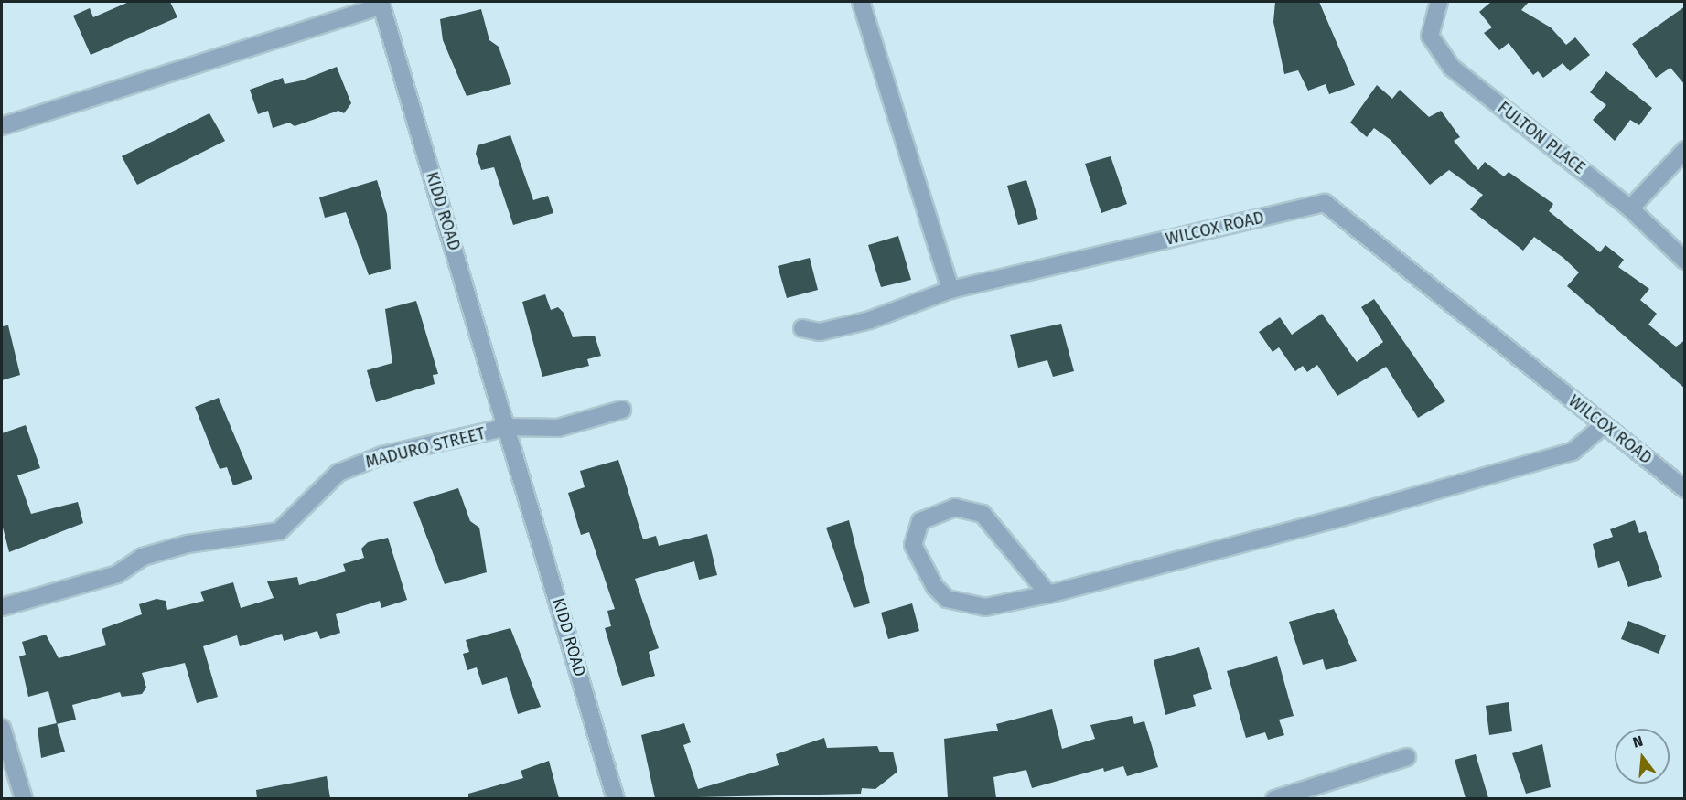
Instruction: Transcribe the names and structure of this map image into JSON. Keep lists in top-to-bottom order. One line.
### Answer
{"streets":{"street":["FULTON PLACE","KIDD ROAD","WILCOX ROAD","MADURO STREET"]},"crossings":[["KIDD ROAD","MADURO STREET"]],"north":"top"}
